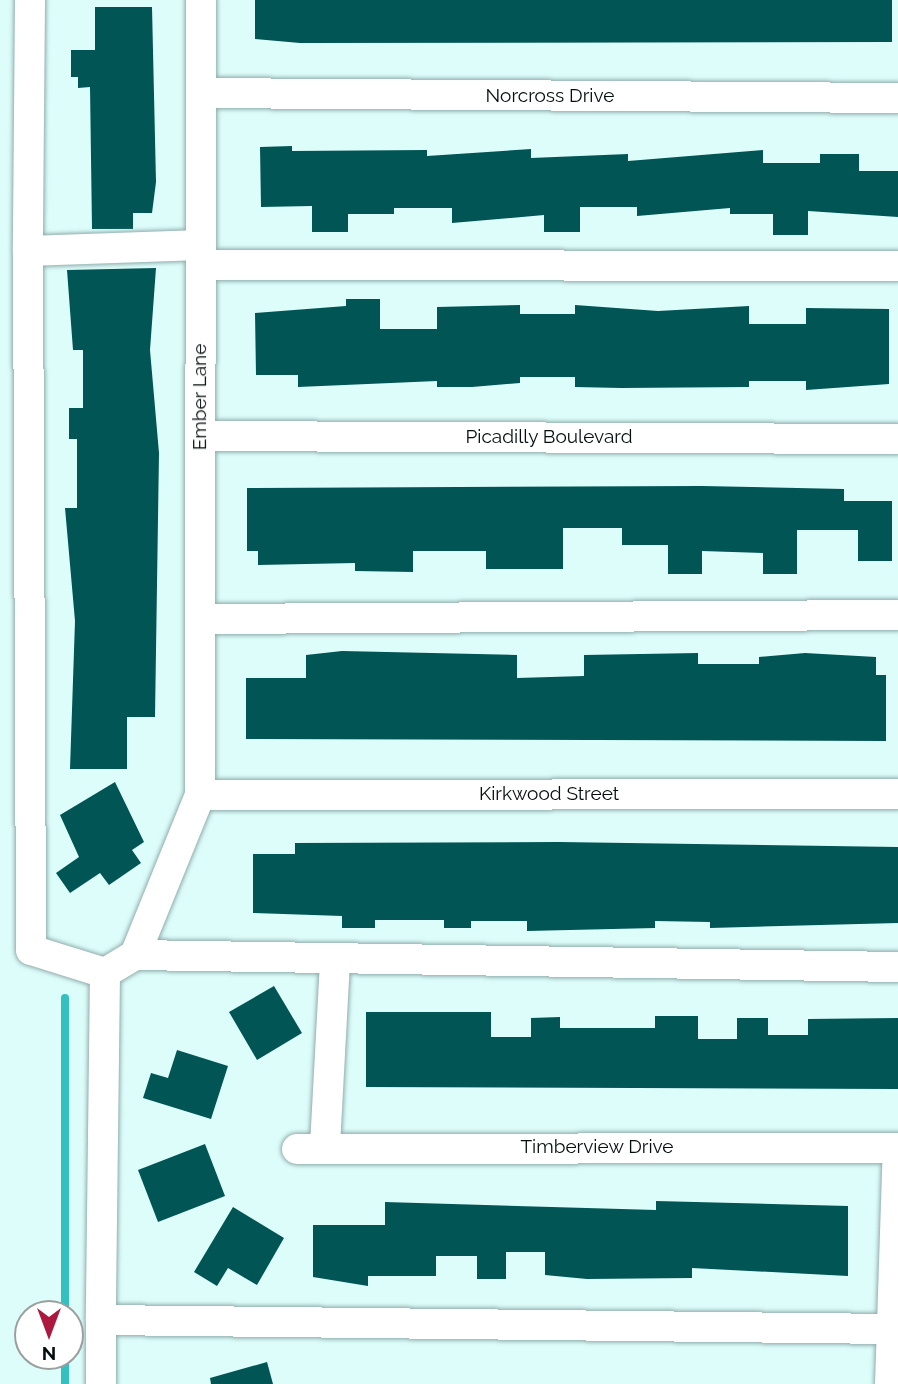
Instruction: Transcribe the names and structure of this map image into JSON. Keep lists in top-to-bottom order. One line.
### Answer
{"streets":{"street":["Norcross Drive","Ember Lane","Picadilly Boulevard","Kirkwood Street","Timberview Drive"]},"crossings":[["Norcross Drive","Ember Lane"],["Ember Lane","Picadilly Boulevard"],["Ember Lane","Kirkwood Street"]],"north":"bottom"}
